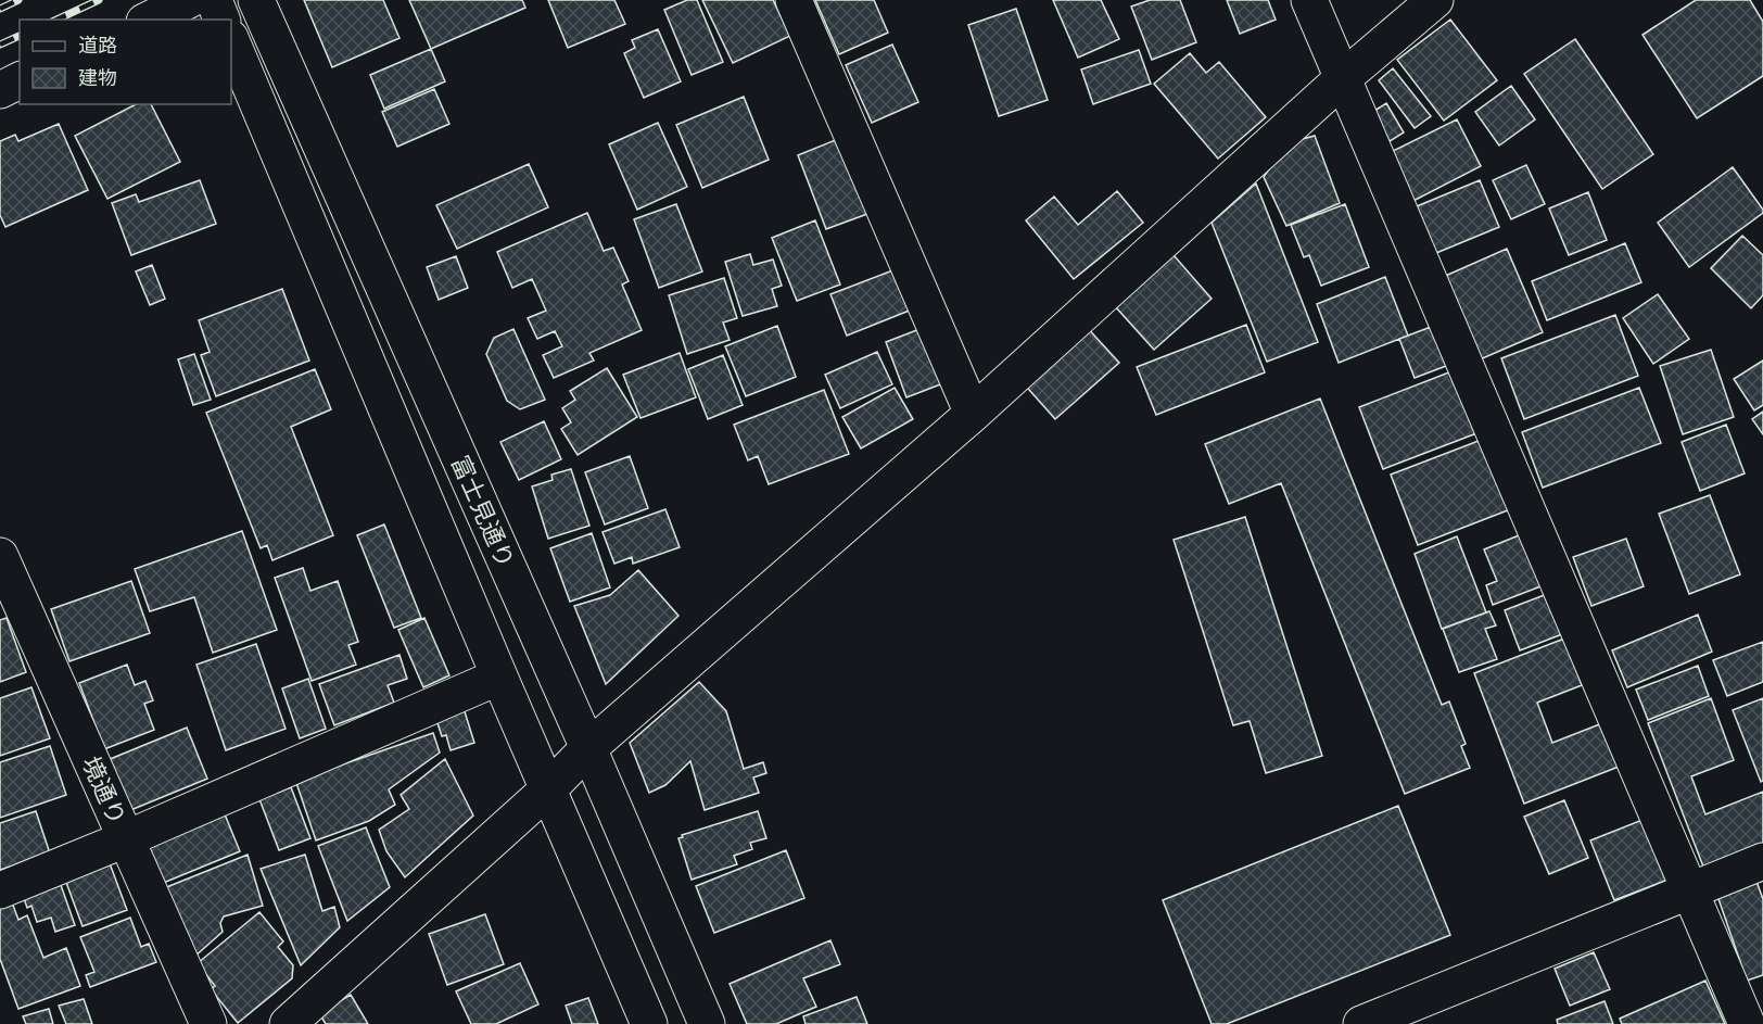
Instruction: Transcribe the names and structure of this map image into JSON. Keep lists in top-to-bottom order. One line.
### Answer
{"streets":{"street":["富士見通り","境通り"]},"legend":["道路","建物"]}
